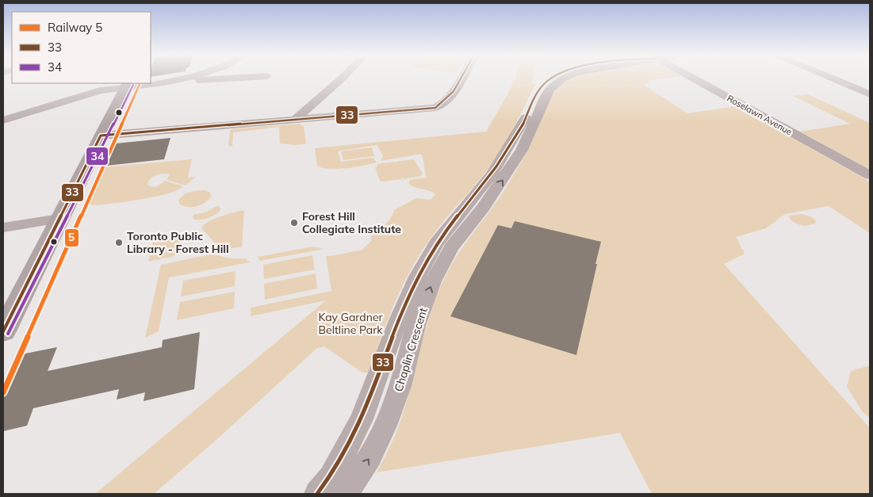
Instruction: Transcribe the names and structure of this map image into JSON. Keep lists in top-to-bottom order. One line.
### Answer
{"streets":{"street":["Roselawn Avenue","Chaplin Crescent"]},"parks":["Kay Gardner Beltline Park"],"places":["Forest Hill Collegiate Institute","Toronto Public Library - Forest Hill"],"lines":["transit line 33","rail line 5","transit line 34"],"legend":["Railway 5","33","34"]}
